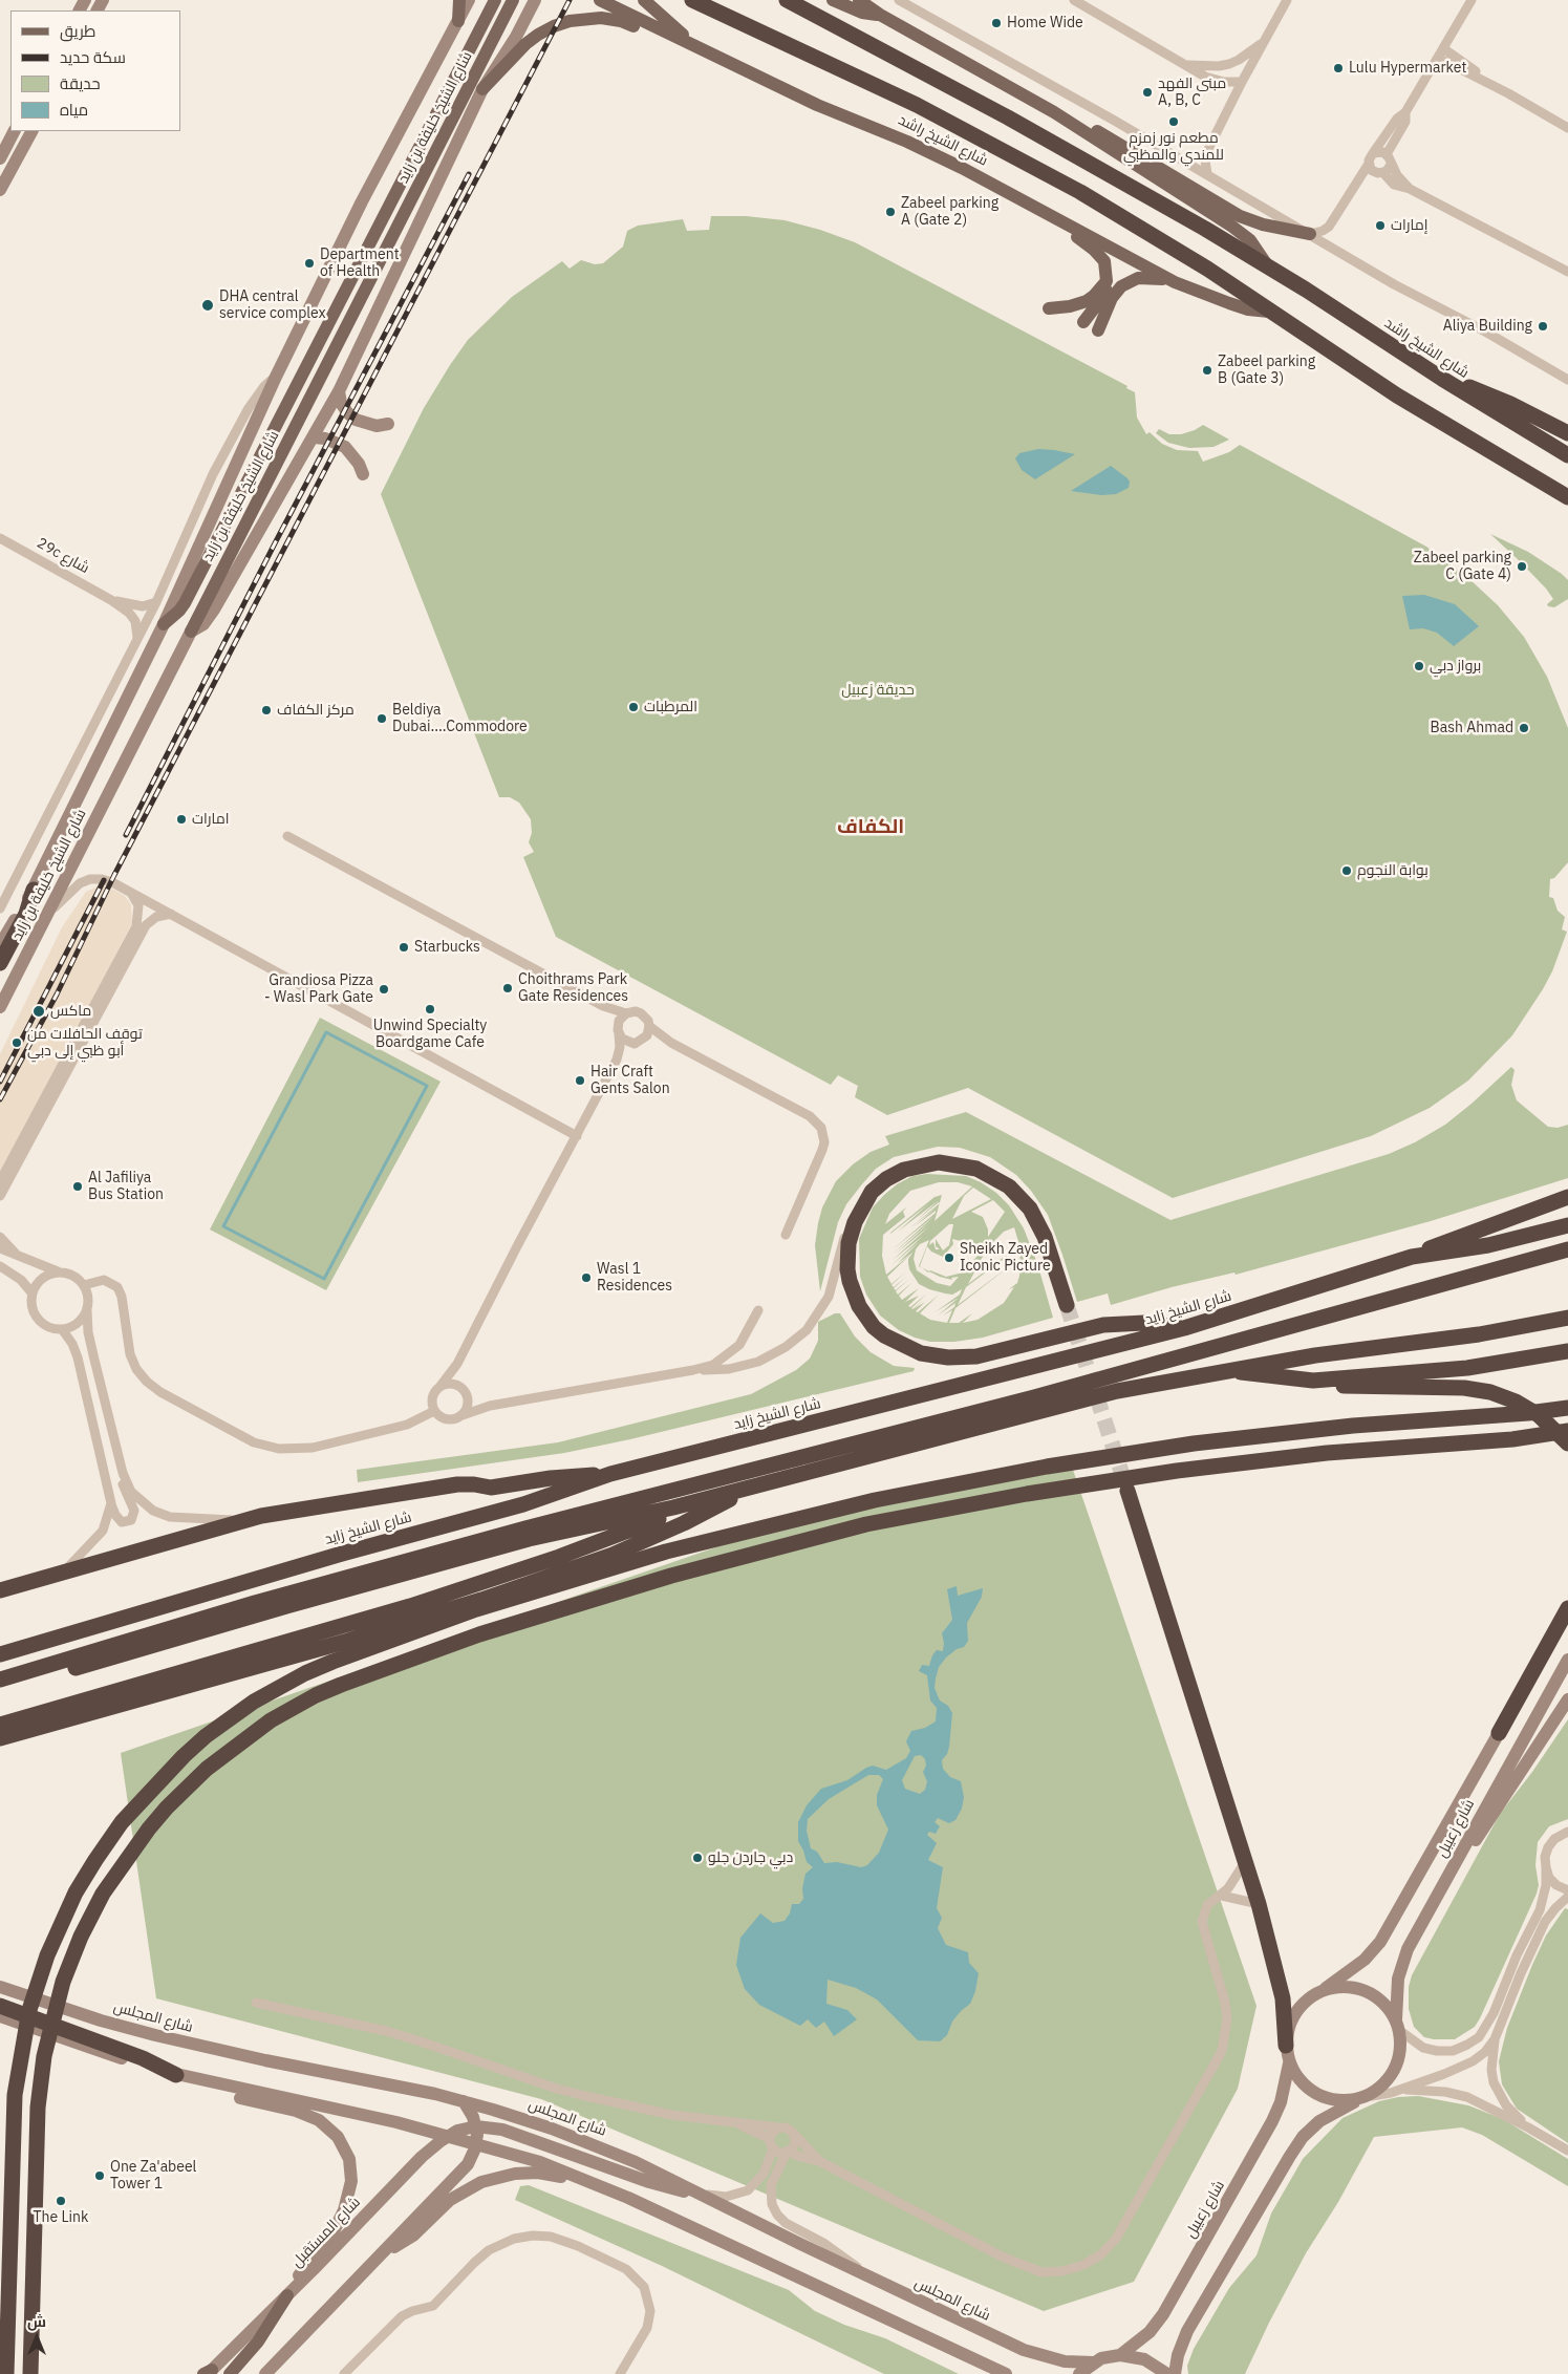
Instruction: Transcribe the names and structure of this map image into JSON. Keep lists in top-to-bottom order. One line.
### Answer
{"streets":{"highway":["شارع الشيخ راشد","شارع الشيخ زايد"],"main road":["شارع الشيخ خليفة بن زايد","شارع زعيبل","شارع المجلس","شارع المستقبل"],"street":["29c شارع"]},"crossings":[["شارع المجلس","شارع المستقبل"]],"districts":["الكفاف"],"parks":["حديقة زعبيل"],"places":["Home Wide","Lulu Hypermarket","مبنى الفهد A, B, C","مطعم نور زمزم للمندي والمظبي","Zabeel parking A (Gate 2)","إمارات","Department of Health","DHA central service complex","Aliya Building","Zabeel parking B (Gate 3)","Zabeel parking C (Gate 4)","برواز دبي","المرطبات","مركز الكفاف","Beldiya Dubai....Commodore","Bash Ahmad","امارات","بوابة النجوم","Starbucks","Choithrams Park Gate Residences","Grandiosa Pizza - Wasl Park Gate","Unwind Specialty Boardgame Cafe","ماكس","توقف الحافلات من أبو ظبي إلى دبي","Hair Craft Gents Salon","Al Jafiliya Bus Station","Sheikh Zayed Iconic Picture","Wasl 1 Residences","دبي جاردن جلو","One Za'abeel Tower 1","The Link"],"legend":["طريق","سكة حديد","حديقة","مياه"],"north":"top"}
